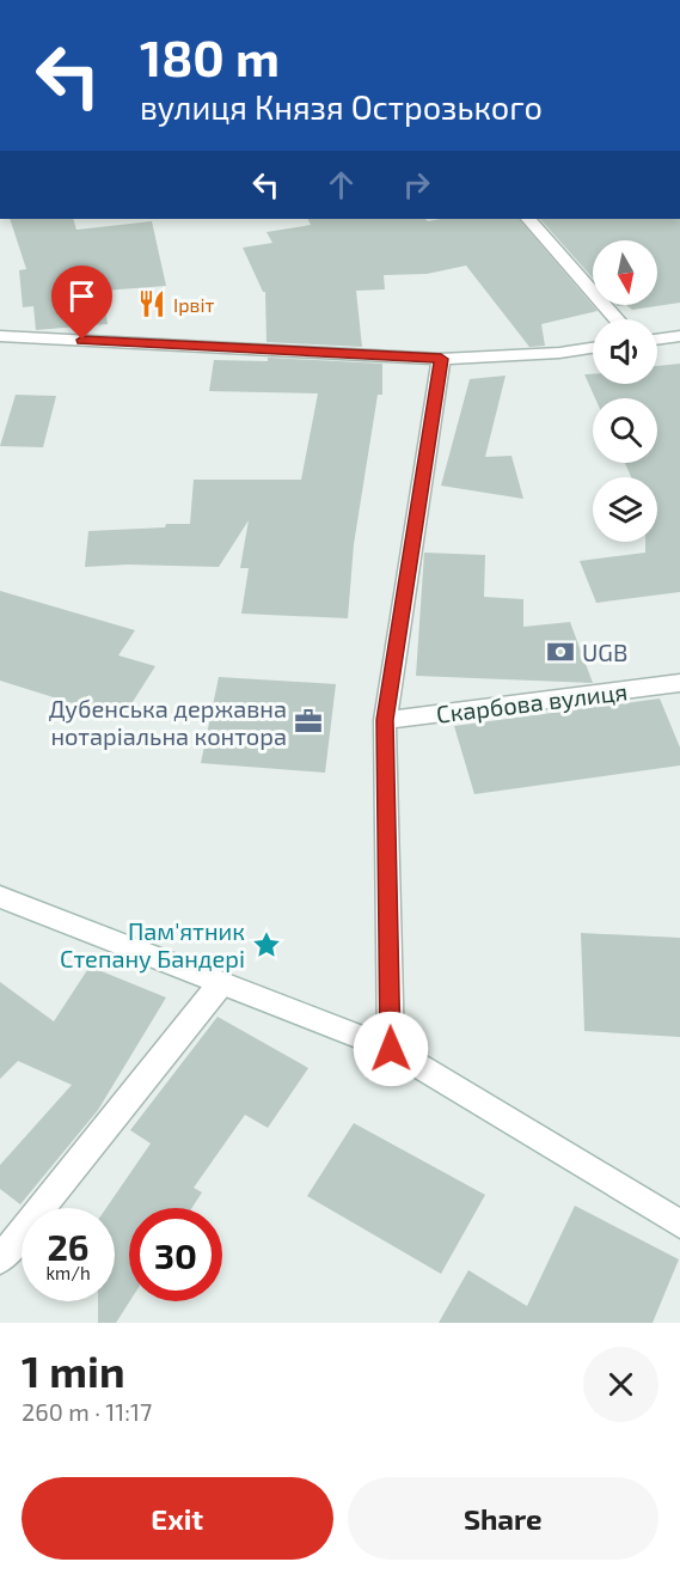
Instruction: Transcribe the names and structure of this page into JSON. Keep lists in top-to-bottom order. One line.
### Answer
{"streets":{"street":["Скарбова вулиця"]},"places":{"restaurant":["Ірвіт"],"bank":["UGB"],"office":["Дубенська державна нотаріальна контора"],"place":["Пам'ятник Степану Бандері"]},"north":"bottom","page":{"turn":["180 m","вулиця Князя Острозького"],"speed":"26 km/h","limit":"30","heading":["1 min","260 m · 11:17"],"buttons":["Exit","Share"]}}
